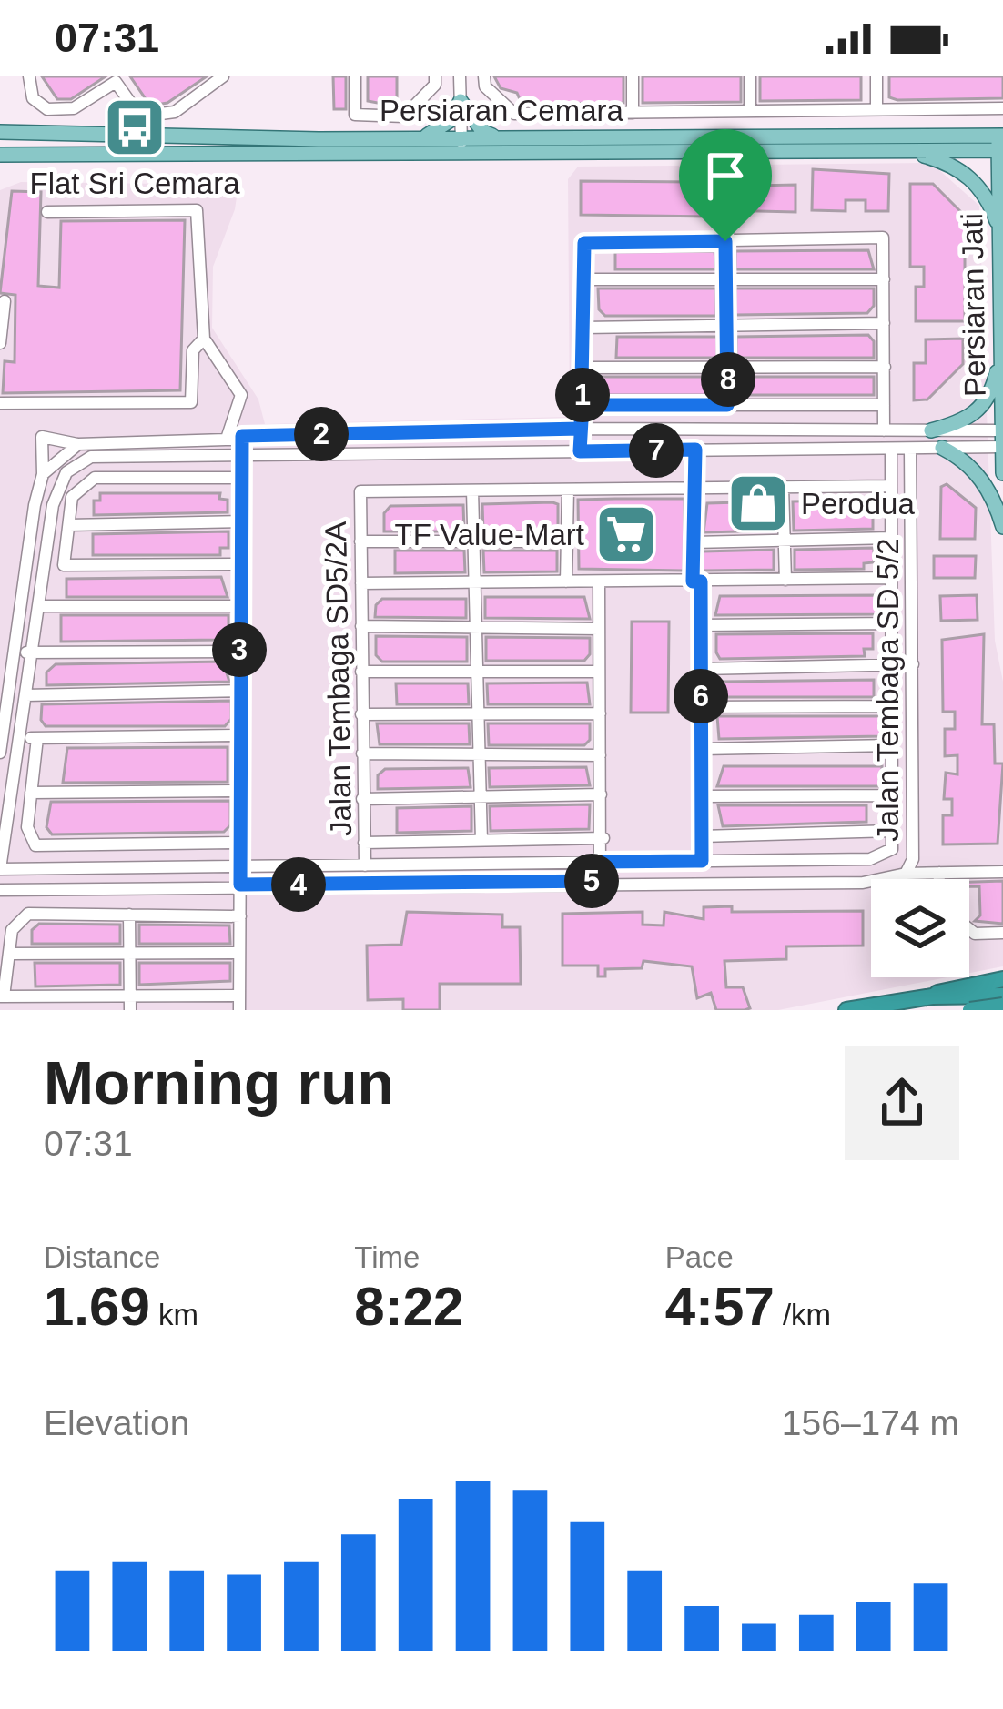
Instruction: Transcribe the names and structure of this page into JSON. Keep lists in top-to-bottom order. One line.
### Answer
{"streets":{"main road":["Persiaran Cemara","Persiaran Jati"],"street":["Jalan Tembaga SD5/2A","Jalan Tembaga SD 5/2"]},"crossings":[["Persiaran Cemara","Persiaran Jati"],["Jalan Tembaga SD5/2A","Jalan Tembaga SD 5/2"]],"places":{"bus stop":["Flat Sri Cemara"],"shop":["Perodua"],"supermarket":["TF Value-Mart"]},"page":{"status":"07:31","pins":["8","1","2","7","3","6","5","4"],"heading":["Morning run","07:31"],"stats":[["Distance","1.69 km"],["Time","8:22"],["Pace","4:57 /km"]],"chart":["Elevation","156–174 m"]}}
